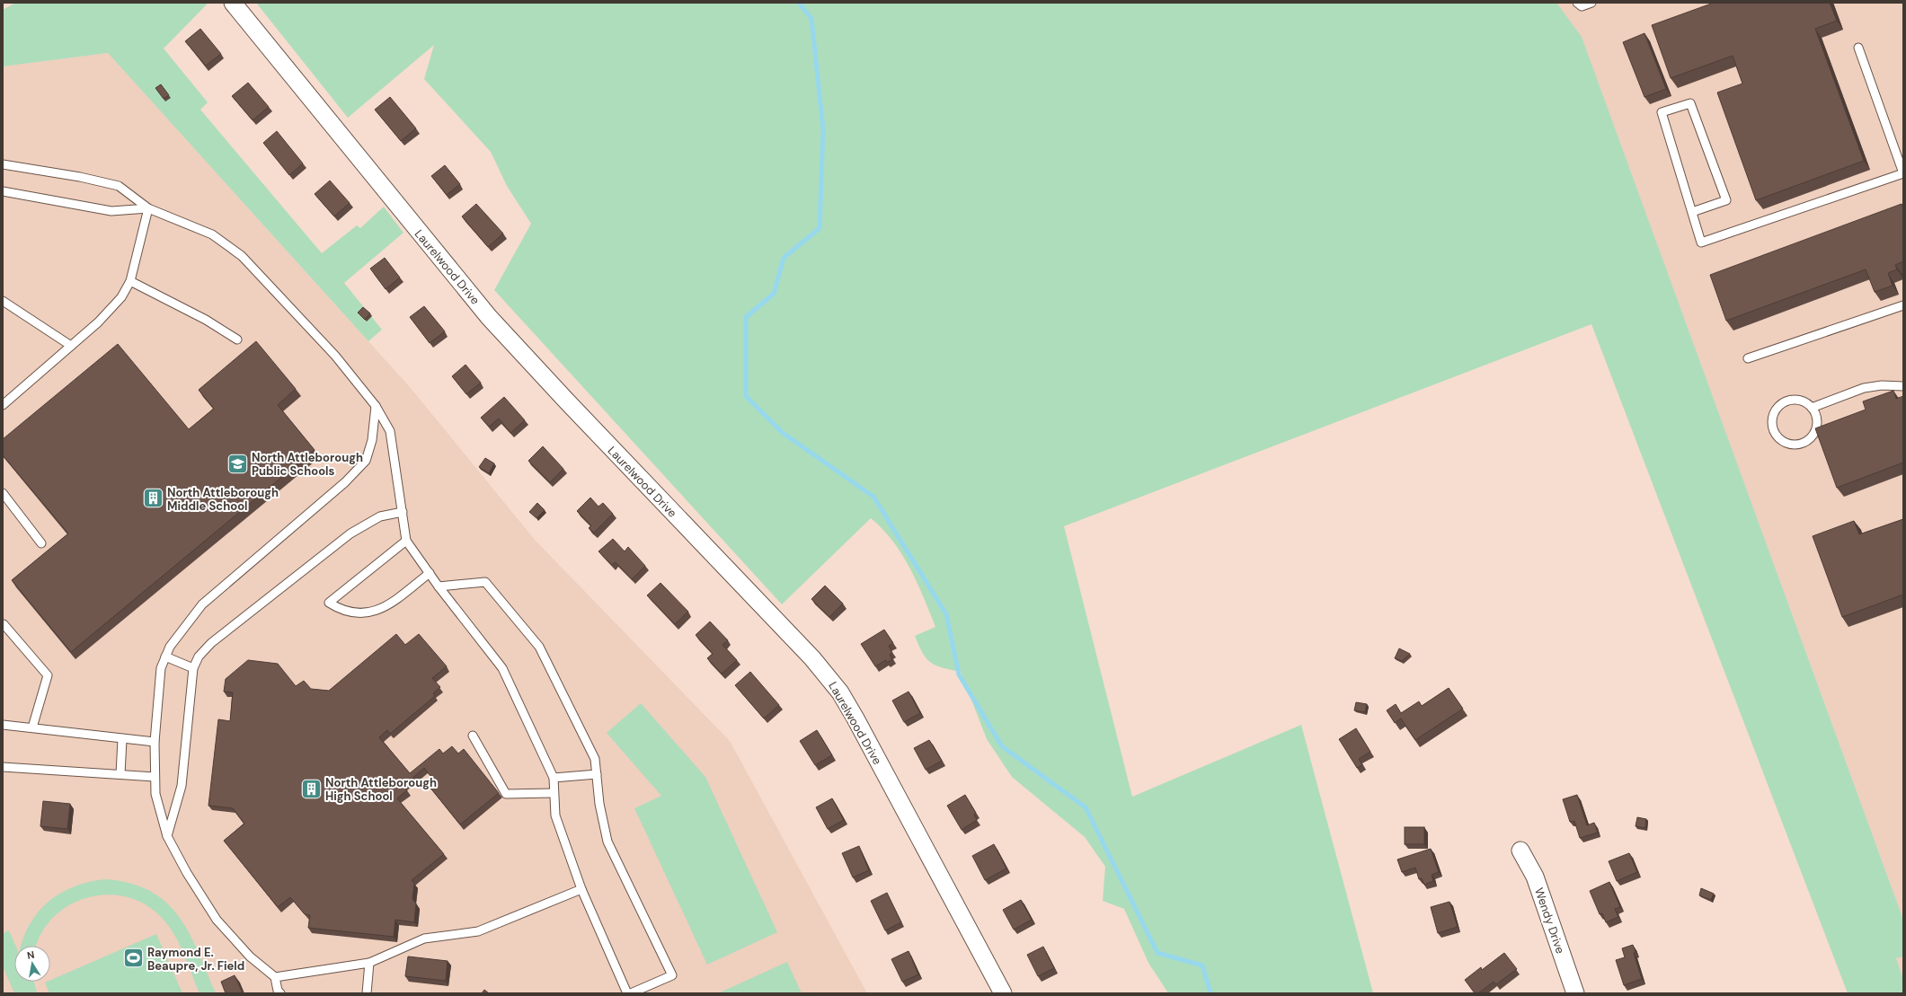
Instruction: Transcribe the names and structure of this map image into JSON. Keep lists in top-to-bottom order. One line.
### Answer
{"streets":{"street":["Laurelwood Drive","Wendy Drive"]},"places":{"school or university":["North Attleborough Public Schools"],"building":["North Attleborough Middle School","North Attleborough High School"],"sports":["Raymond E. Beaupre, Jr. Field"]},"north":"top"}
